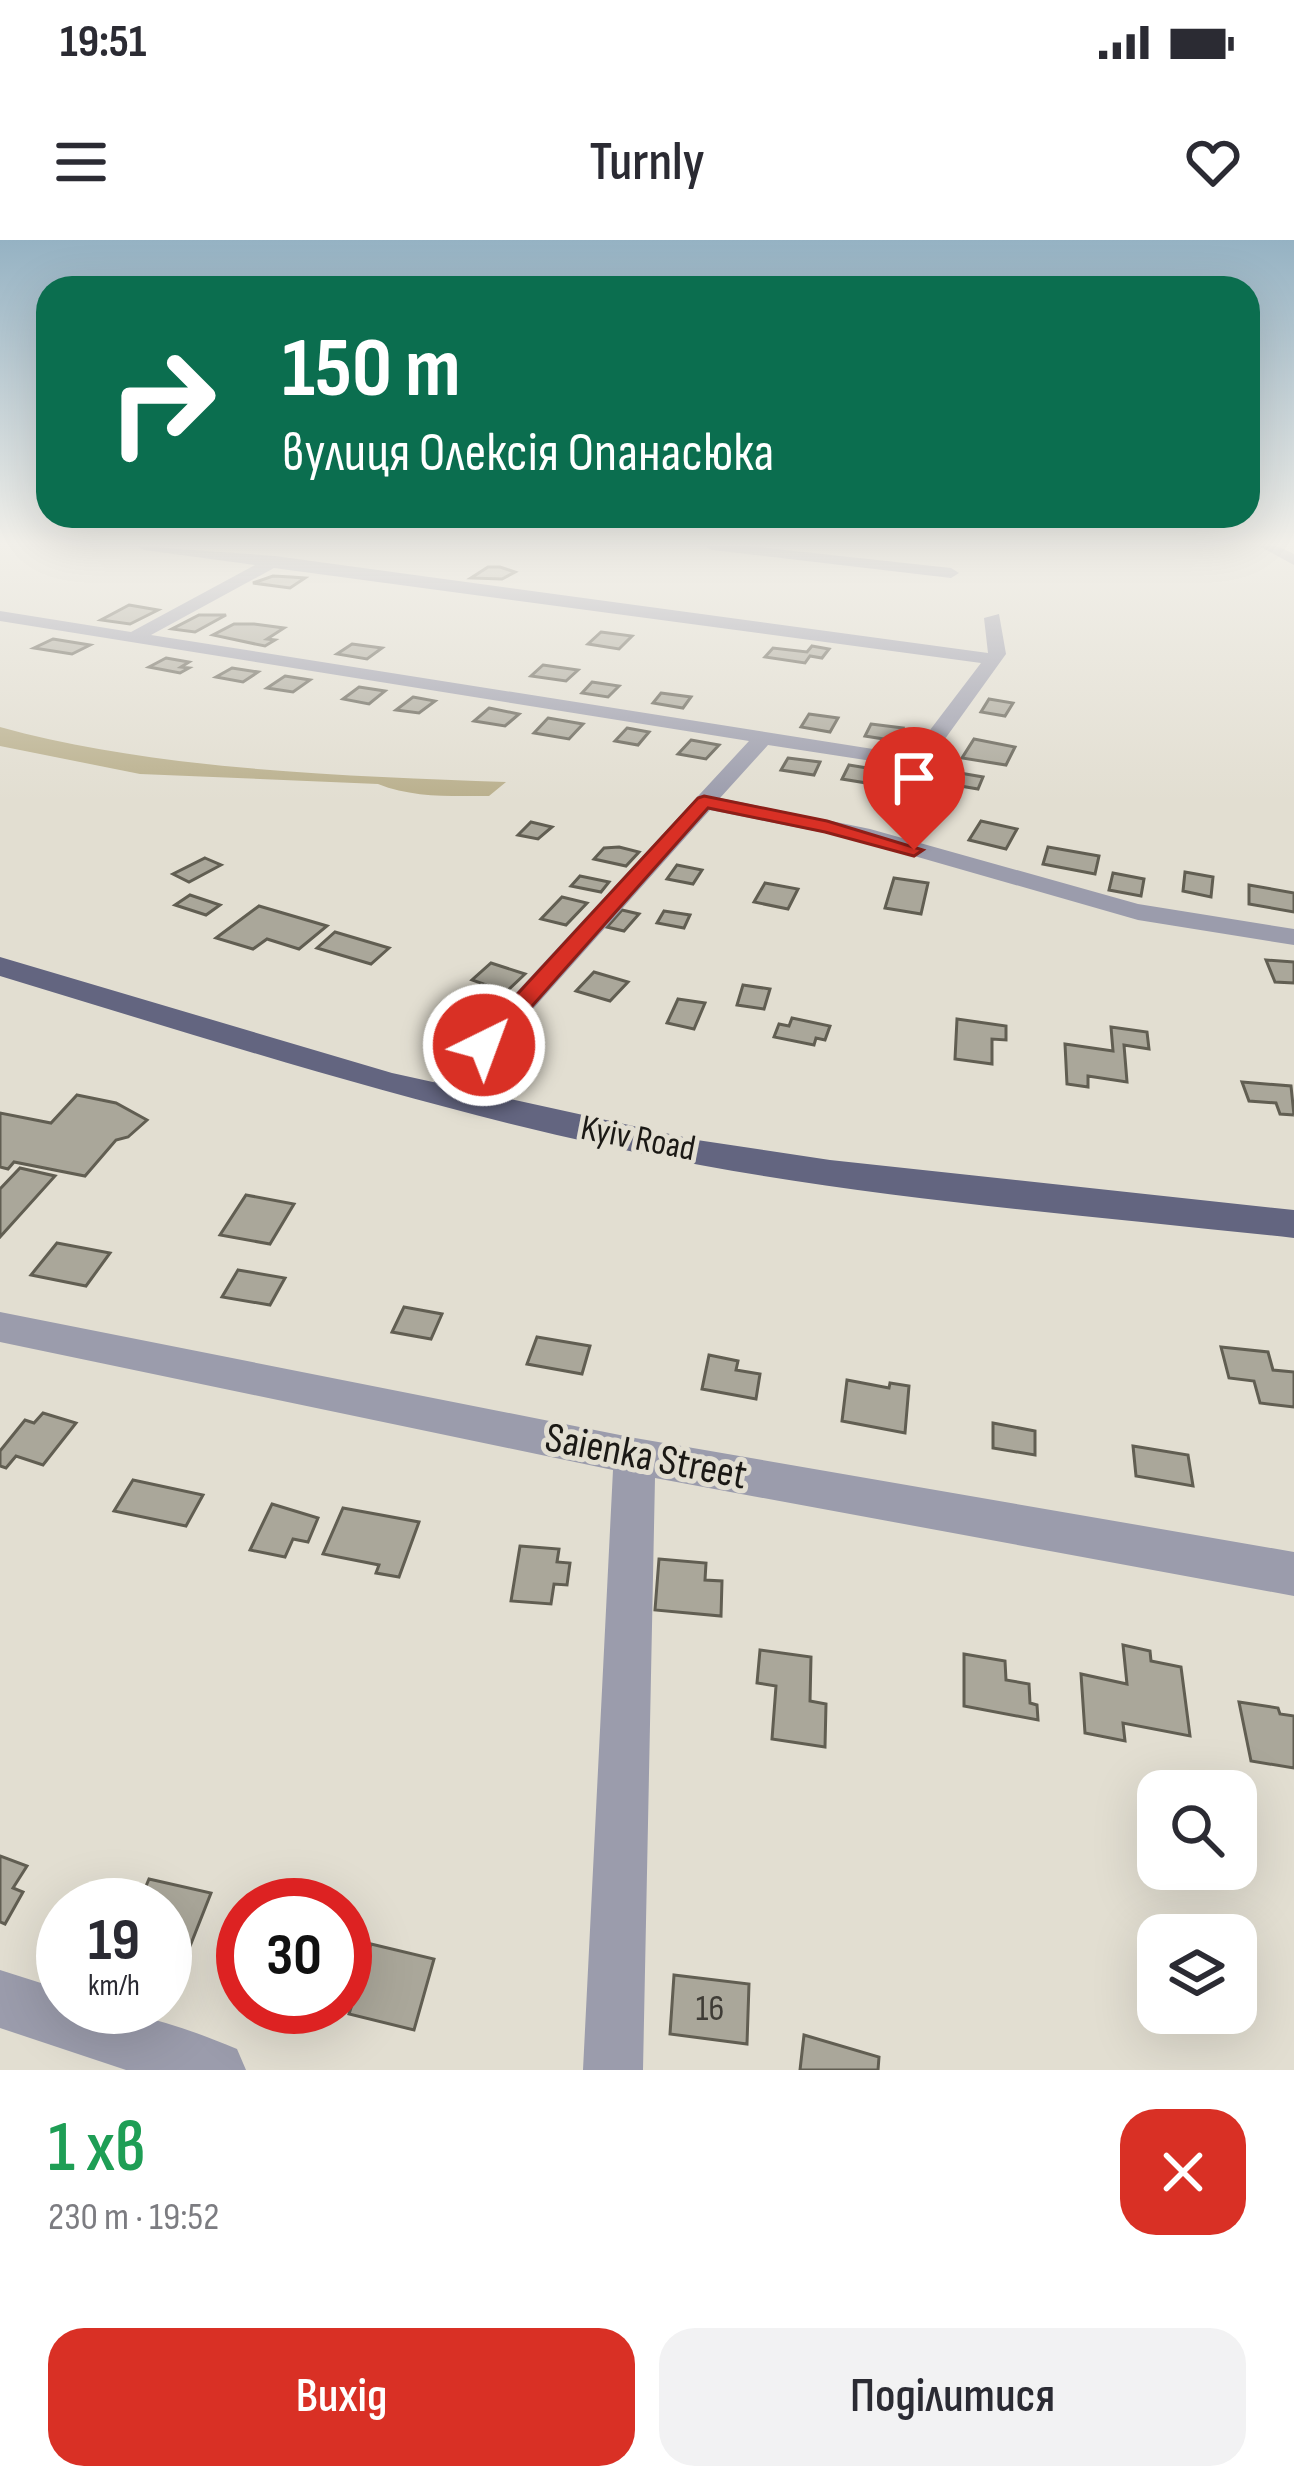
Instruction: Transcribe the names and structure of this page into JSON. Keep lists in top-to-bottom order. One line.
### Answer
{"streets":{"main road":["Kyiv Road"],"street":["Saienka Street"]},"house_numbers":["16"],"page":{"status":"19:51","header":"Turnly","turn":["150 m","вулиця Олексія Опанасюка"],"speed":"19 km/h","limit":"30","heading":["1 хв","230 m · 19:52"],"buttons":["Вихід","Поділитися"]}}
